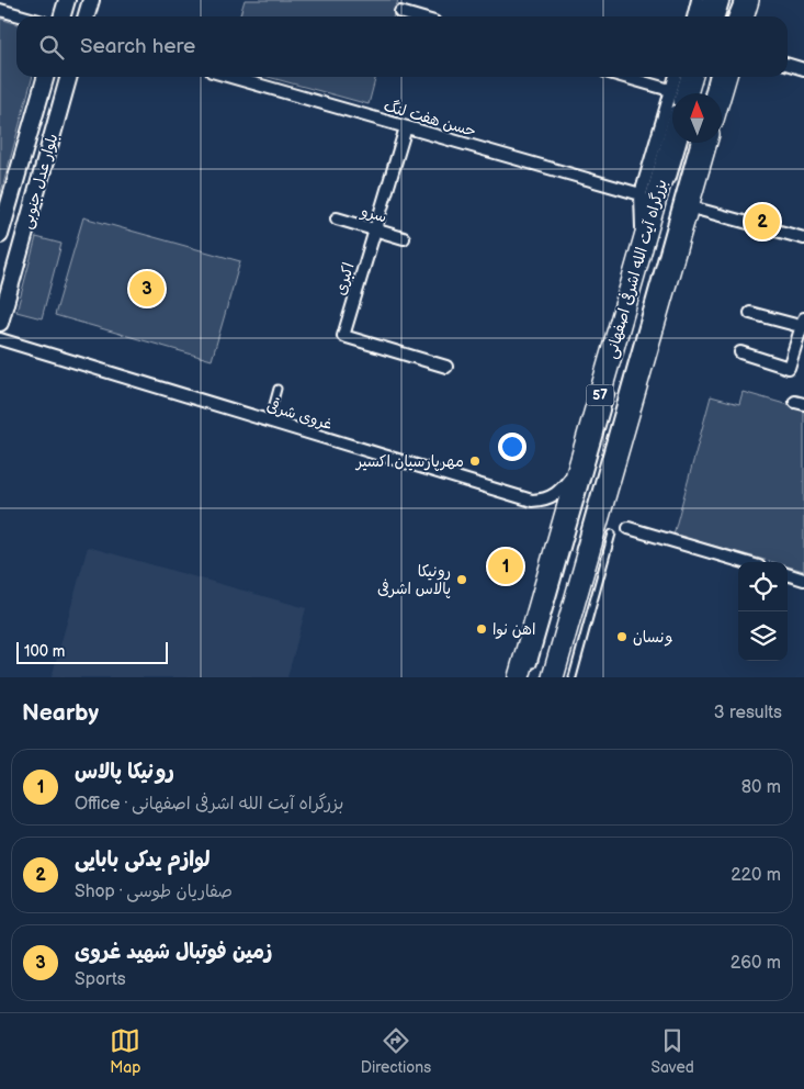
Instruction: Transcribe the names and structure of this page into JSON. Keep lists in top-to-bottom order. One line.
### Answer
{"streets":{"highway":["بزرگراه آیت الله اشرفی اصفهانی","57"],"main road":["بلوار عدل جنوبی"],"street":["حسن هفت لنگ","سرو","اکبری","غروی شرقی"]},"crossings":[["حسن هفت لنگ","اکبری"],["سرو","اکبری"],["بزرگراه آیت الله اشرفی اصفهانی","غروی شرقی"]],"places":["مهرپارسیان اکسیر","رونیکا پالاس اشرفی","اهن نوا","ونسان"],"scale_bar":"100 m","north":"top","page":{"search":"Search here","pins":["2","3","1"],"scale":"100 m","heading":["Nearby","3 results"],"list":[{"mark":"1","name":"رونیکا پالاس","note":"Office · بزرگراه آیت الله اشرفی اصفهانی","value":"80 m"},{"mark":"2","name":"لوازم یدکی بابایی","note":"Shop · صفاریان طوسی","value":"220 m"},{"mark":"3","name":"زمین فوتبال شهید غروی","note":"Sports","value":"260 m"}],"nav":["Map","Directions","Saved"]}}
